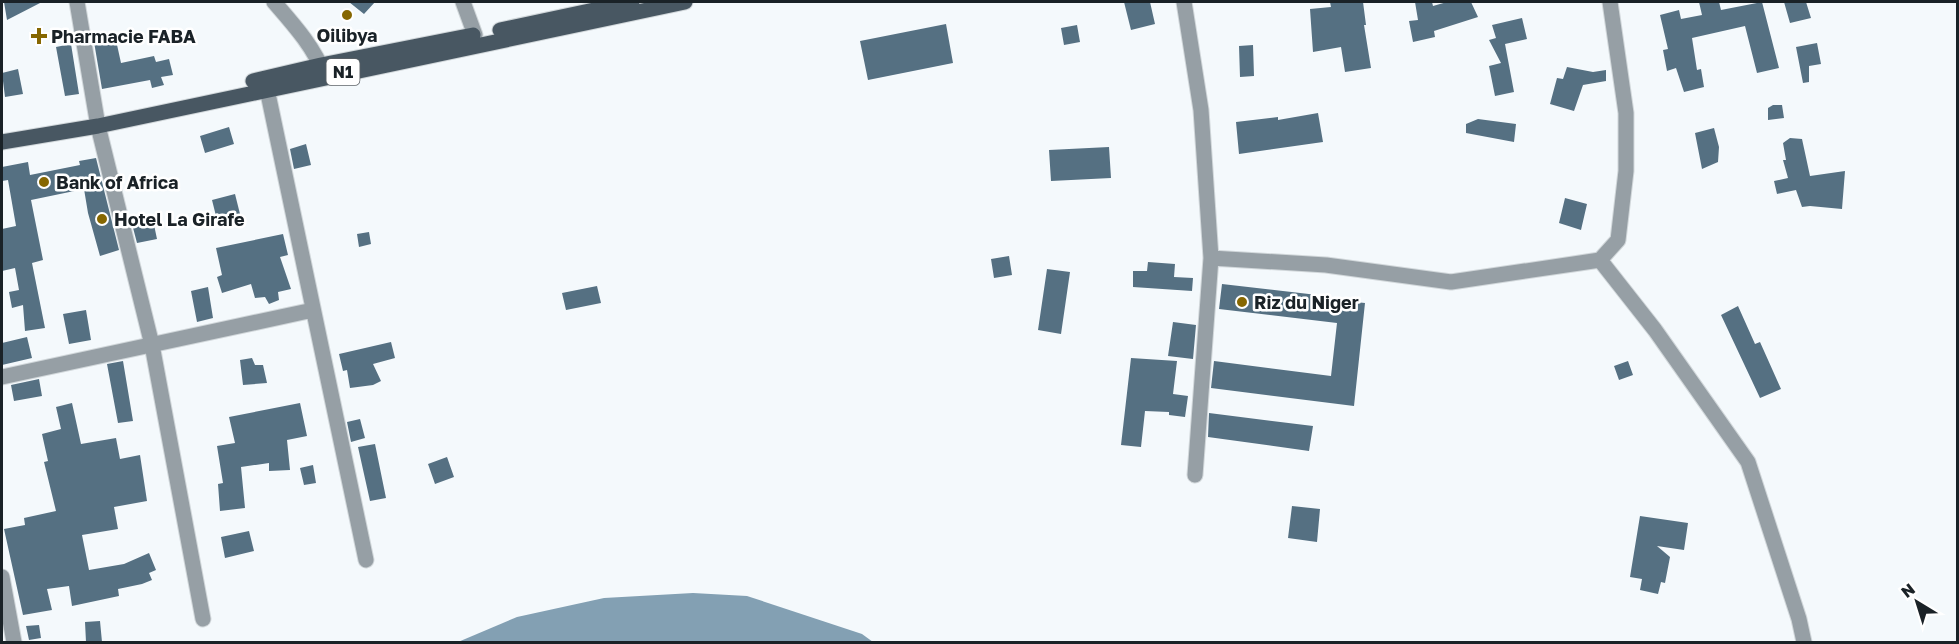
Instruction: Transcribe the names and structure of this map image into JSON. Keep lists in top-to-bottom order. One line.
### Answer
{"streets":{"main road":["N1"]},"places":{"other":["Oilibya","Bank of Africa","Hotel La Girafe","Riz du Niger"],"health":["Pharmacie FABA"]},"north":"top left"}
